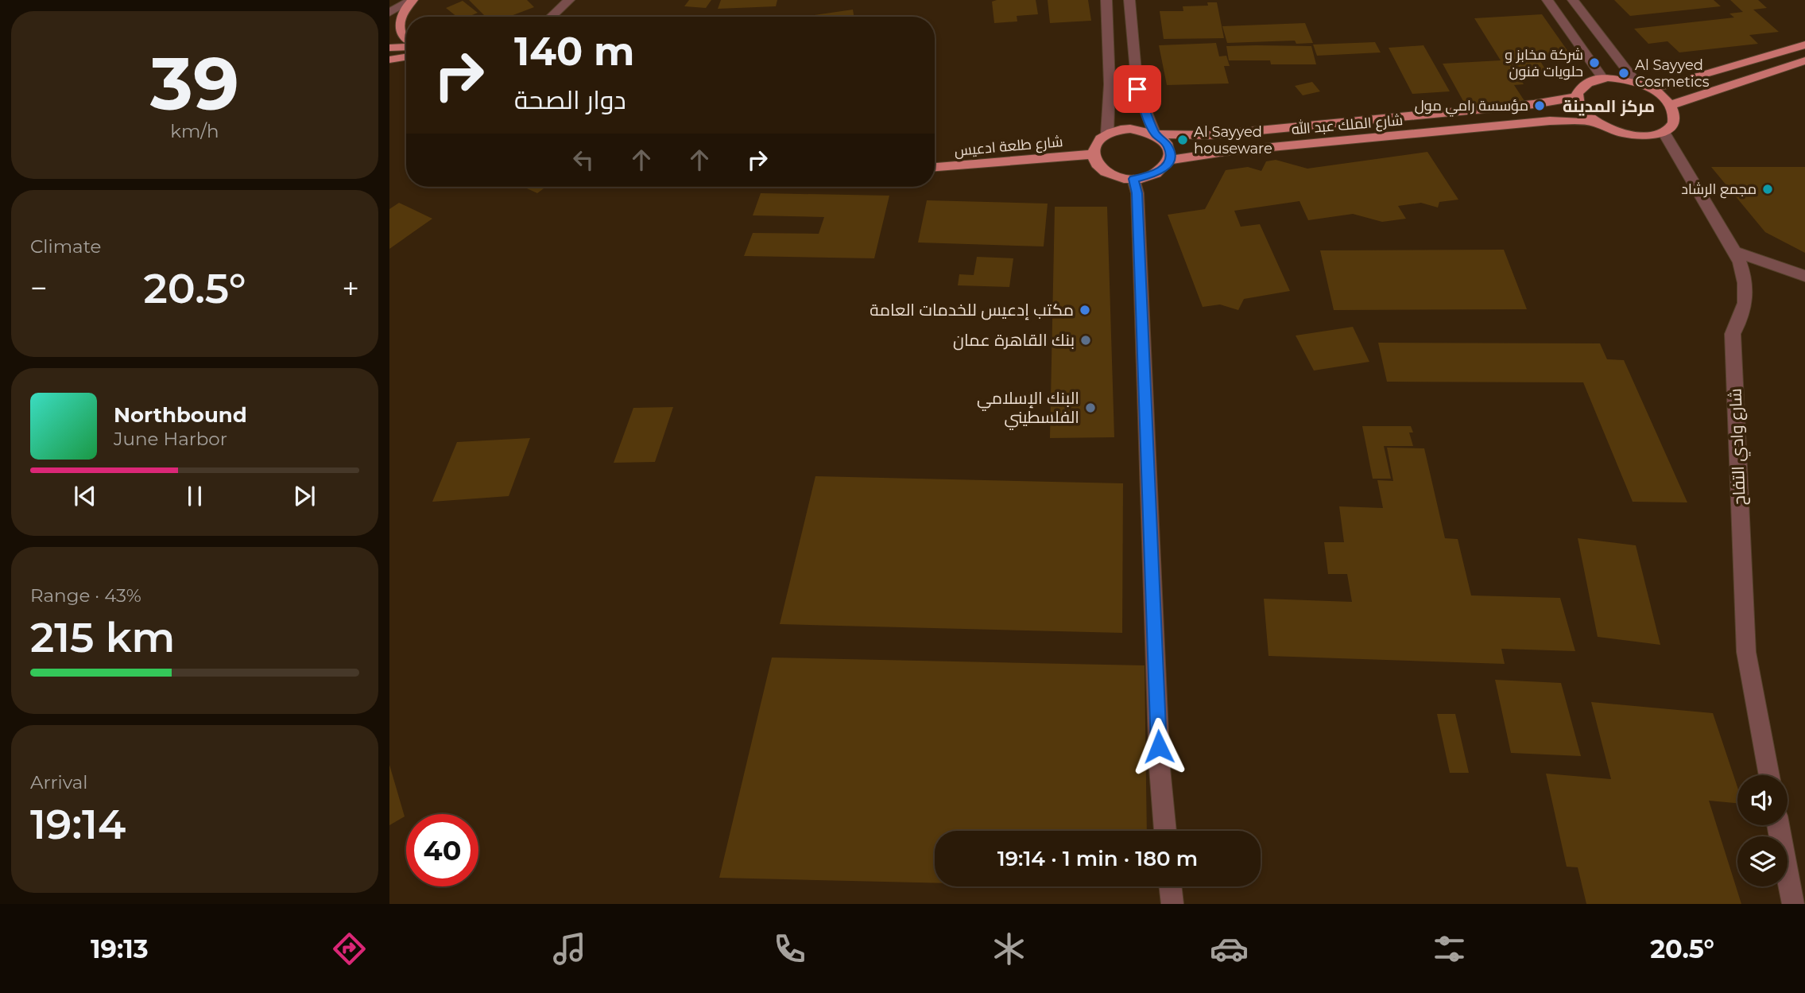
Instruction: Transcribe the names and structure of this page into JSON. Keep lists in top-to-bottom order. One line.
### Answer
{"streets":{"main road":["شارع الملك عبد الله","شارع طلعة ادعيس"],"street":["شارع وادي التفاح"]},"crossings":[["شارع الملك عبد الله","شارع طلعة ادعيس"]],"districts":["مركز المدينة"],"places":["شركة مخابز و حلويات فنون","Al Sayyed Cosmetics","مؤسسة رامي مول","Al Sayyed houseware","مجمع الرشاد","مكتب إدعيس للخدمات العامة","بنك القاهرة عمان","البنك الإسلامي الفلسطيني"],"page":{"tile":[["39","km/h"],"Climate",["Range · 43%","215 km"],["Arrival","19:14"]],"turn":["140 m","دوار الصحة"],"heat":["−","20.5°","+"],"song":["Northbound","June Harbor"],"limit":"40","trip":"19:14 · 1 min · 180 m","tabs":["19:13","20.5°"]}}
